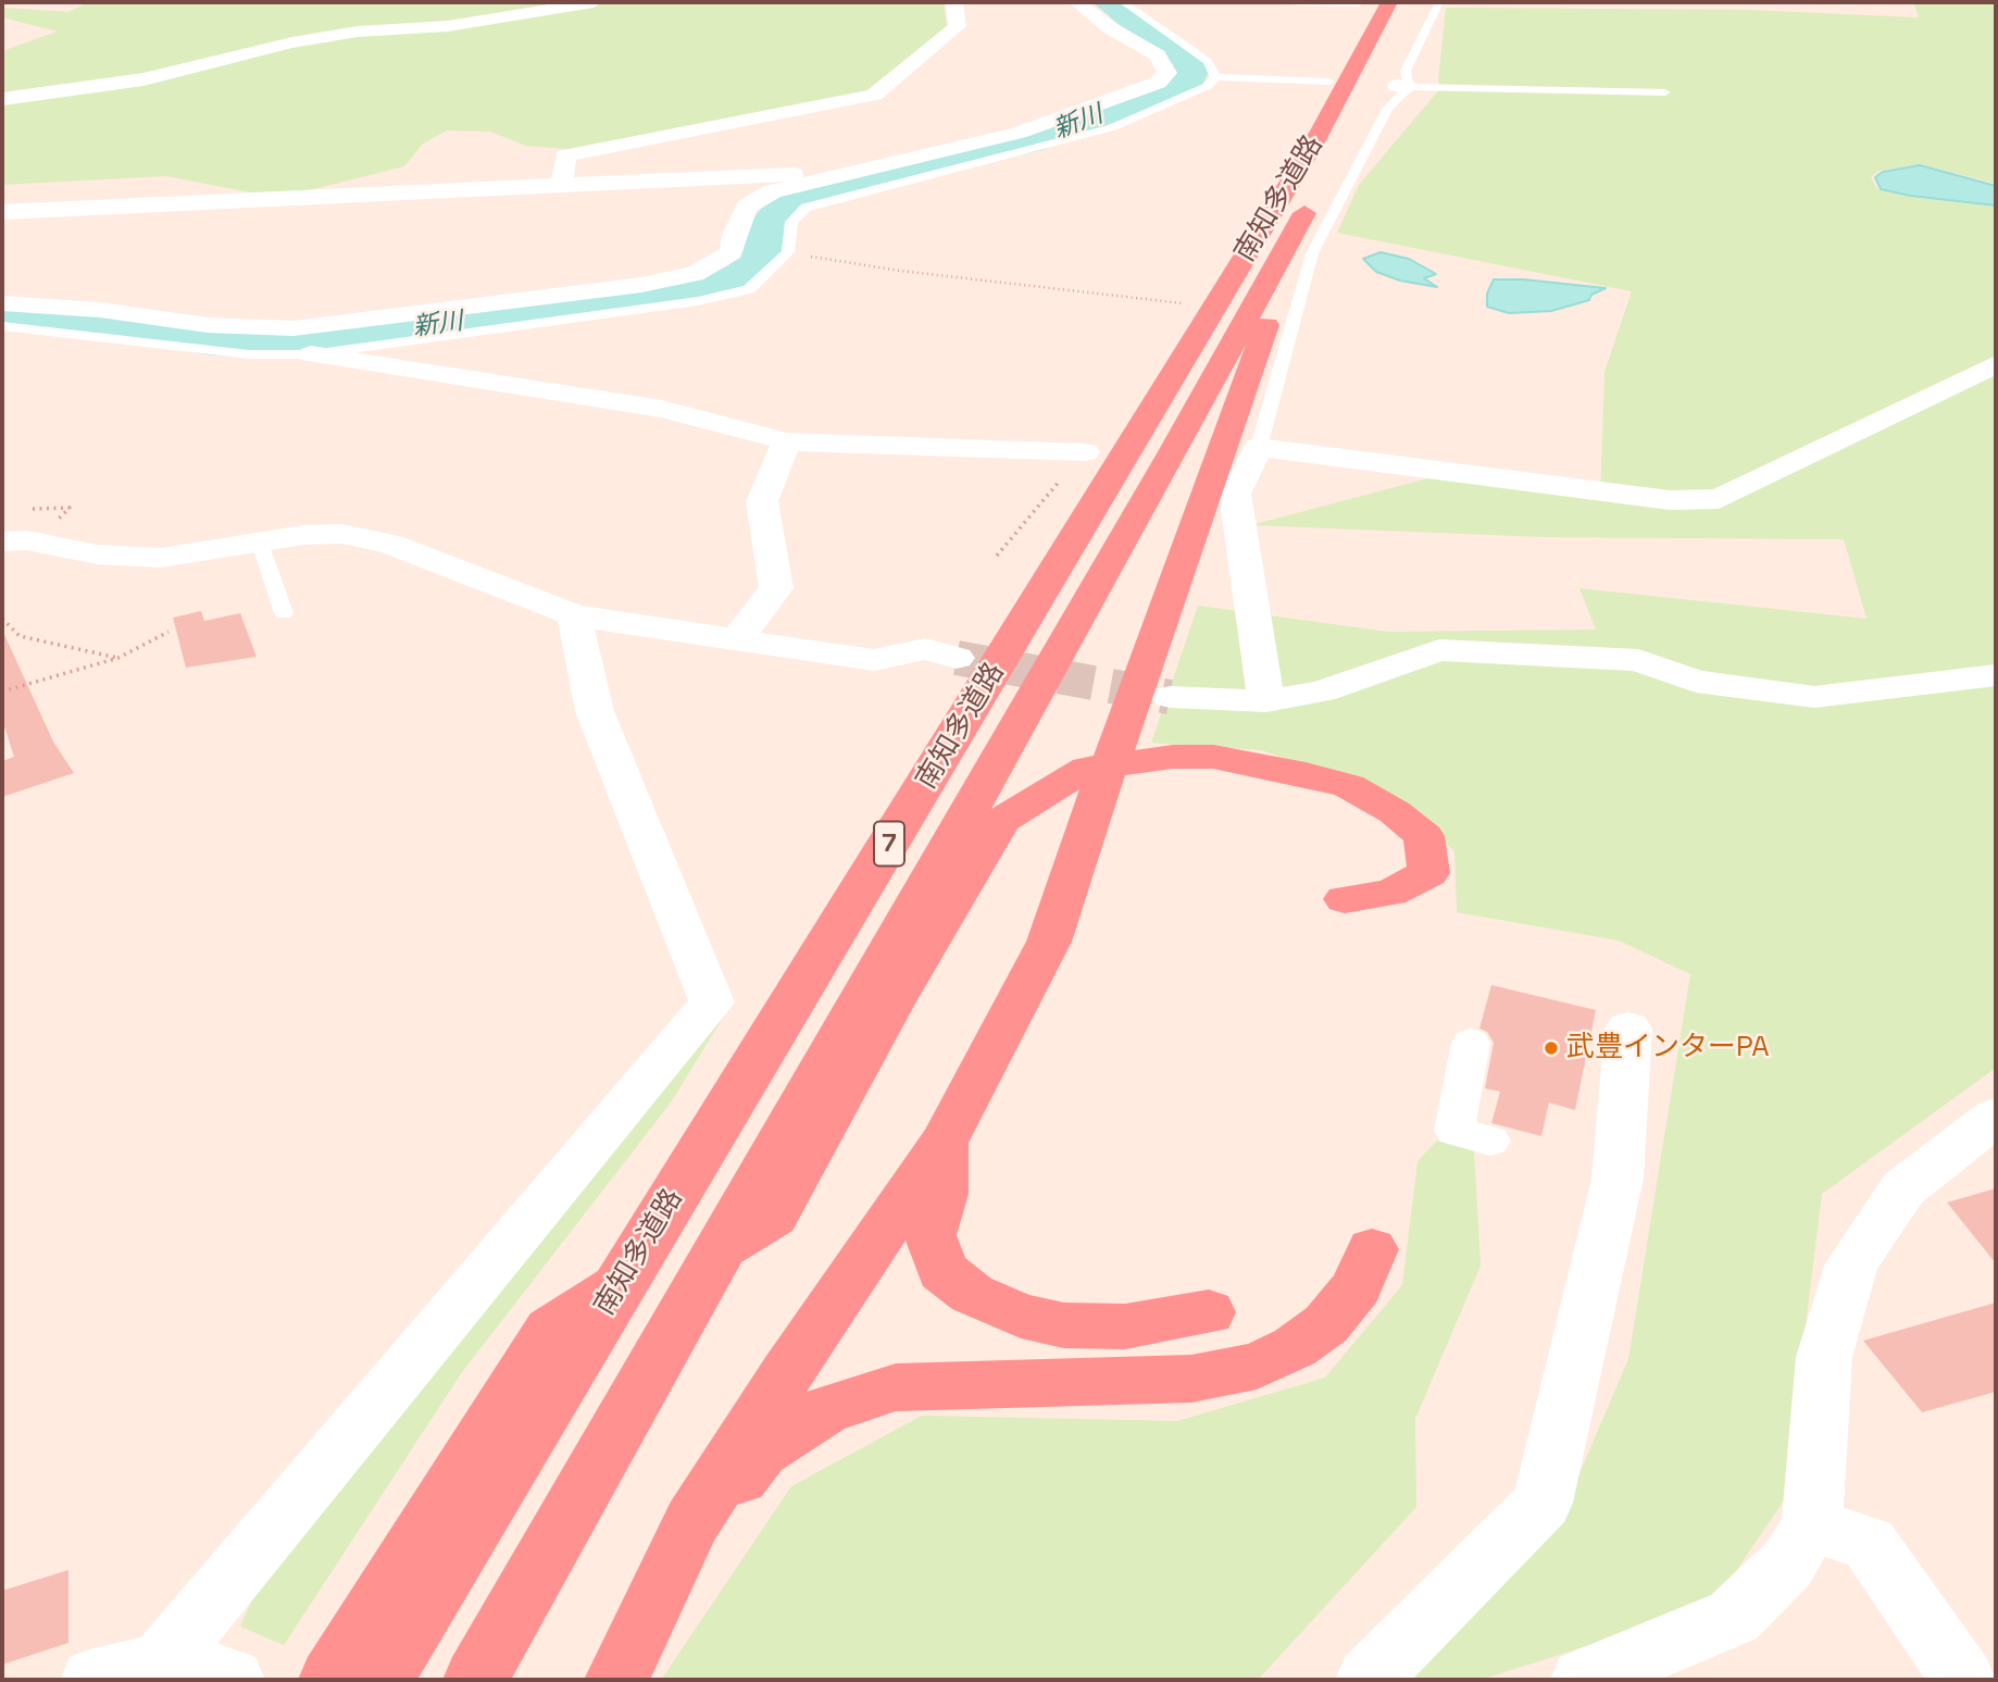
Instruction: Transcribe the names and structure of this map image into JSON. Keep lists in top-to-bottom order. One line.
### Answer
{"streets":{"highway":["南知多道路","7"]},"water":["新川"],"places":["武豊インターPA"]}
